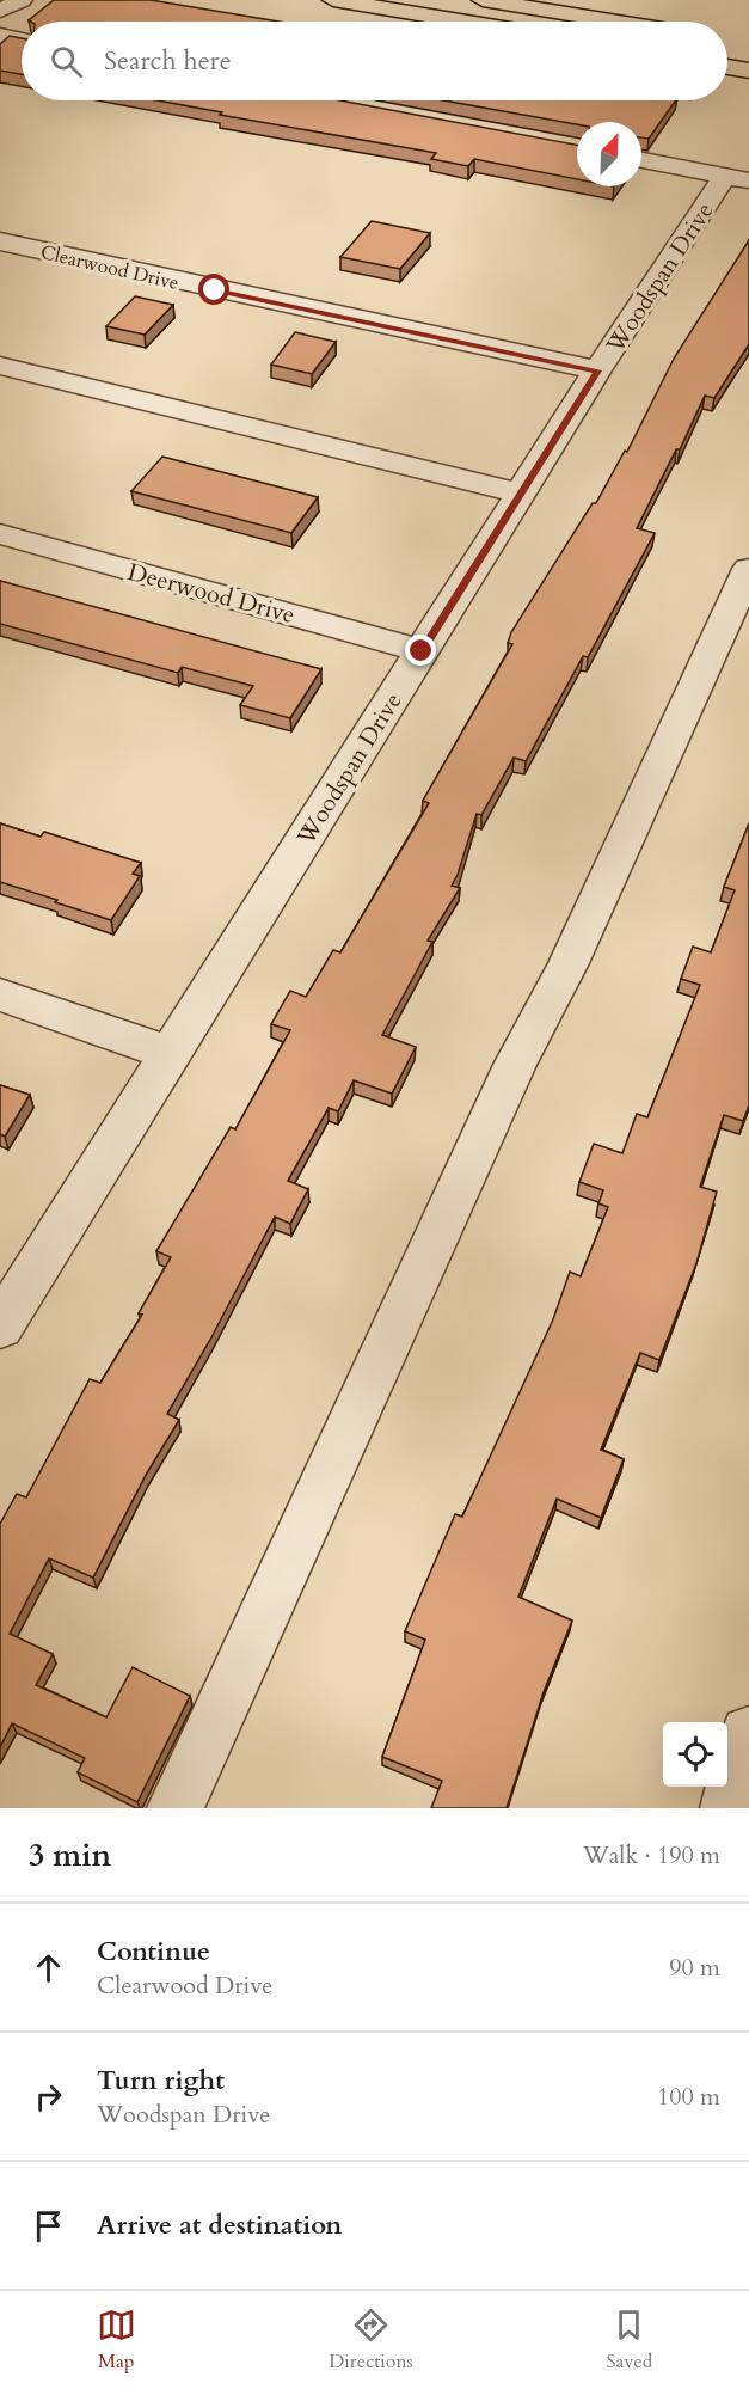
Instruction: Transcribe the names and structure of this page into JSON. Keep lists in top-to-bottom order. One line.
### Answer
{"streets":{"street":["Clearwood Drive","Woodspan Drive","Deerwood Drive"]},"crossings":[["Clearwood Drive","Woodspan Drive"],["Woodspan Drive","Deerwood Drive"]],"north":"top right","page":{"search":"Search here","heading":["3 min","Walk · 190 m"],"list":[["Continue","Clearwood Drive","90 m"],["Turn right","Woodspan Drive","100 m"],"Arrive at destination"],"nav":["Map","Directions","Saved"]}}
